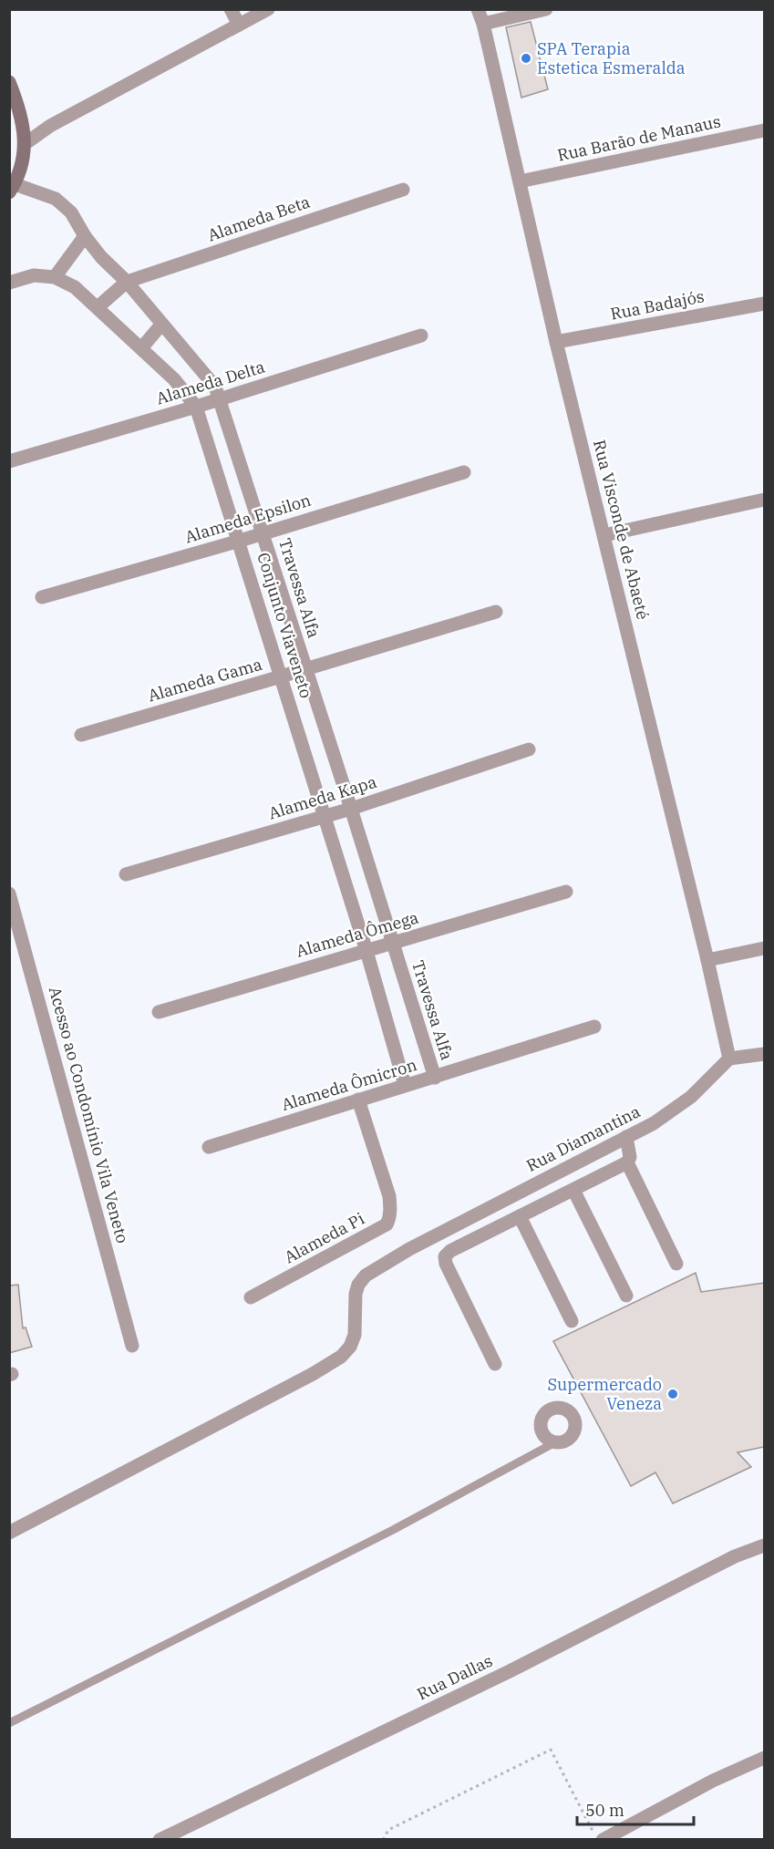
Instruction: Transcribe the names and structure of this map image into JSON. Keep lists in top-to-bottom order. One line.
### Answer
{"streets":{"street":["Rua Barão de Manaus","Alameda Beta","Rua Badajós","Alameda Delta","Alameda Epsilon","Rua Visconde de Abaeté","Travessa Alfa","Conjunto Viaveneto","Alameda Gama","Alameda Kapa","Alameda Ômega","Alameda Ômicron","Acesso ao Condomínio Vila Veneto","Rua Diamantina","Alameda Pi","Rua Dallas"]},"crossings":[["Rua Barão de Manaus","Rua Visconde de Abaeté"],["Alameda Beta","Travessa Alfa"],["Rua Badajós","Rua Visconde de Abaeté"],["Alameda Delta","Travessa Alfa"],["Alameda Delta","Conjunto Viaveneto"],["Alameda Epsilon","Travessa Alfa"],["Alameda Epsilon","Conjunto Viaveneto"],["Rua Visconde de Abaeté","Rua Diamantina"],["Travessa Alfa","Alameda Gama"],["Travessa Alfa","Alameda Kapa"],["Travessa Alfa","Alameda Ômega"],["Travessa Alfa","Alameda Ômicron"],["Conjunto Viaveneto","Alameda Gama"],["Conjunto Viaveneto","Alameda Kapa"],["Conjunto Viaveneto","Alameda Ômega"],["Conjunto Viaveneto","Alameda Ômicron"],["Alameda Ômicron","Alameda Pi"]],"places":["SPA Terapia Estetica Esmeralda","Supermercado Veneza"],"scale_bar":"50 m"}
